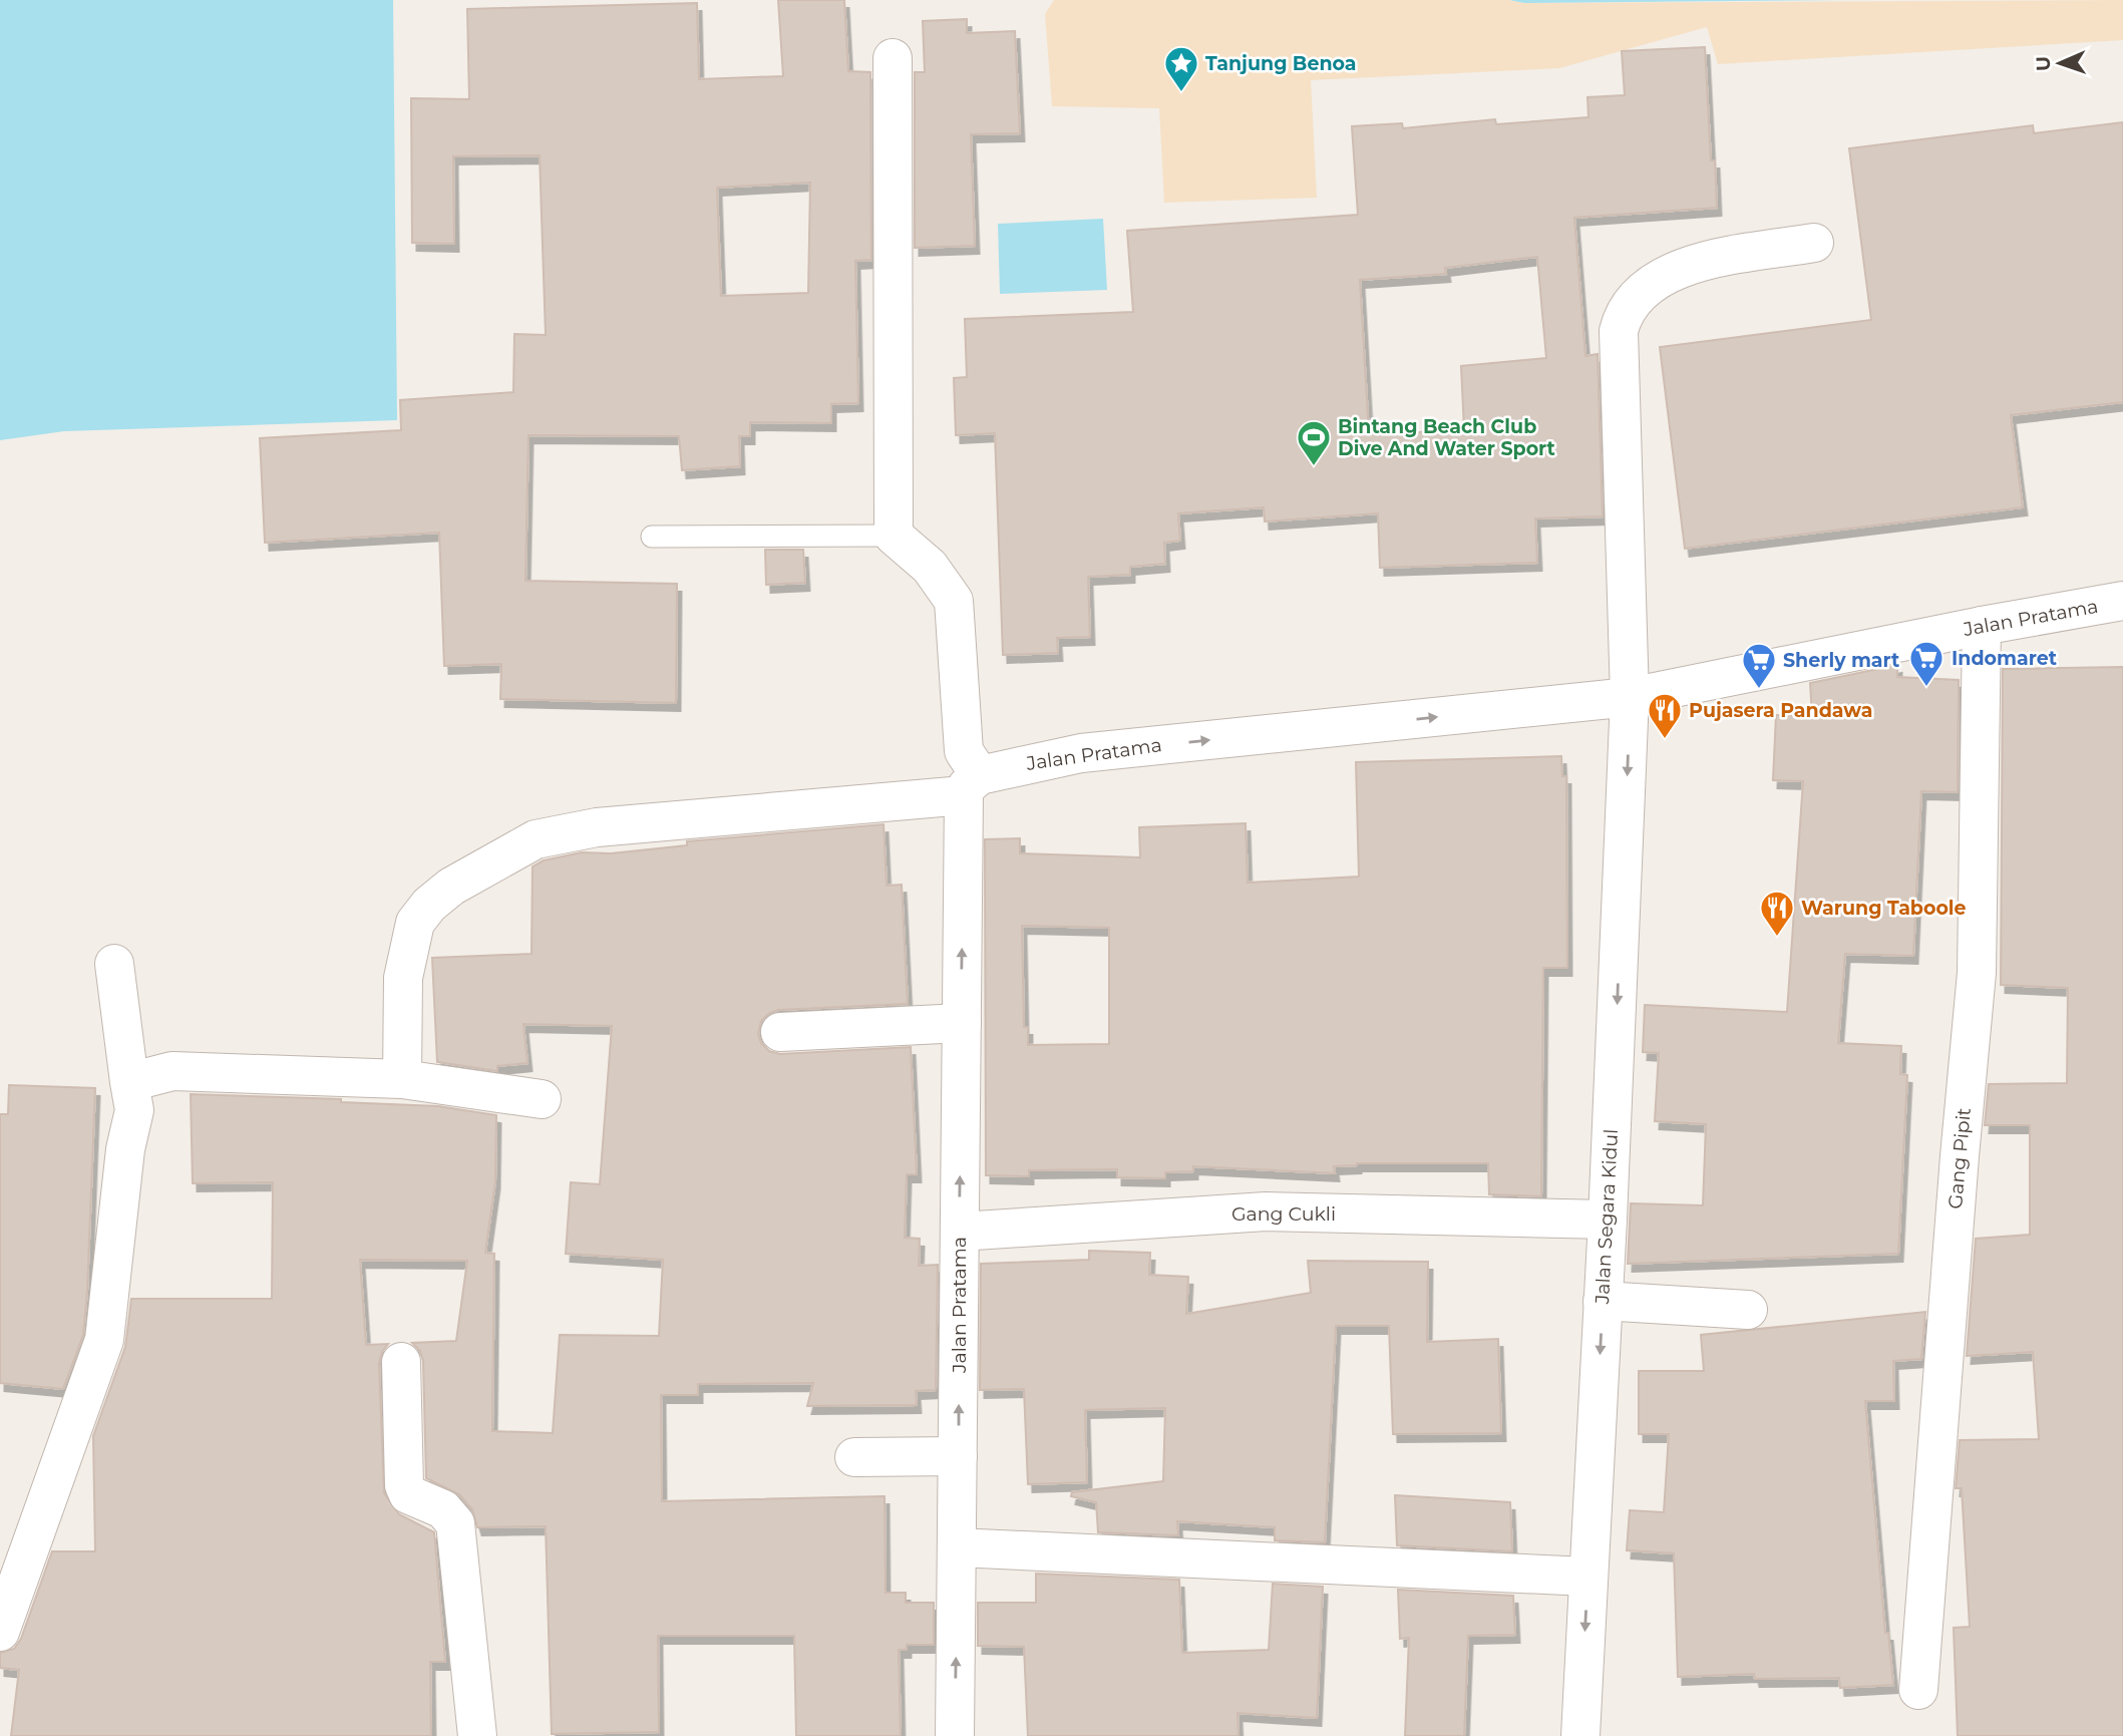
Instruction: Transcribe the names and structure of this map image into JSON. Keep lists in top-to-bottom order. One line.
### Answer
{"streets":{"street":["Jalan Pratama","Gang Pipit","Gang Cukli","Jalan Segara Kidul"]},"crossings":[["Jalan Pratama","Gang Pipit"],["Jalan Pratama","Gang Cukli"],["Jalan Pratama","Jalan Segara Kidul"],["Gang Cukli","Jalan Segara Kidul"]],"one_way":["Jalan Segara Kidul"],"places":{"place":["Tanjung Benoa"],"sports":["Bintang Beach Club Dive And Water Sport"],"supermarket":["Indomaret","Sherly mart"],"restaurant":["Pujasera Pandawa","Warung Taboole"]},"north":"left"}
